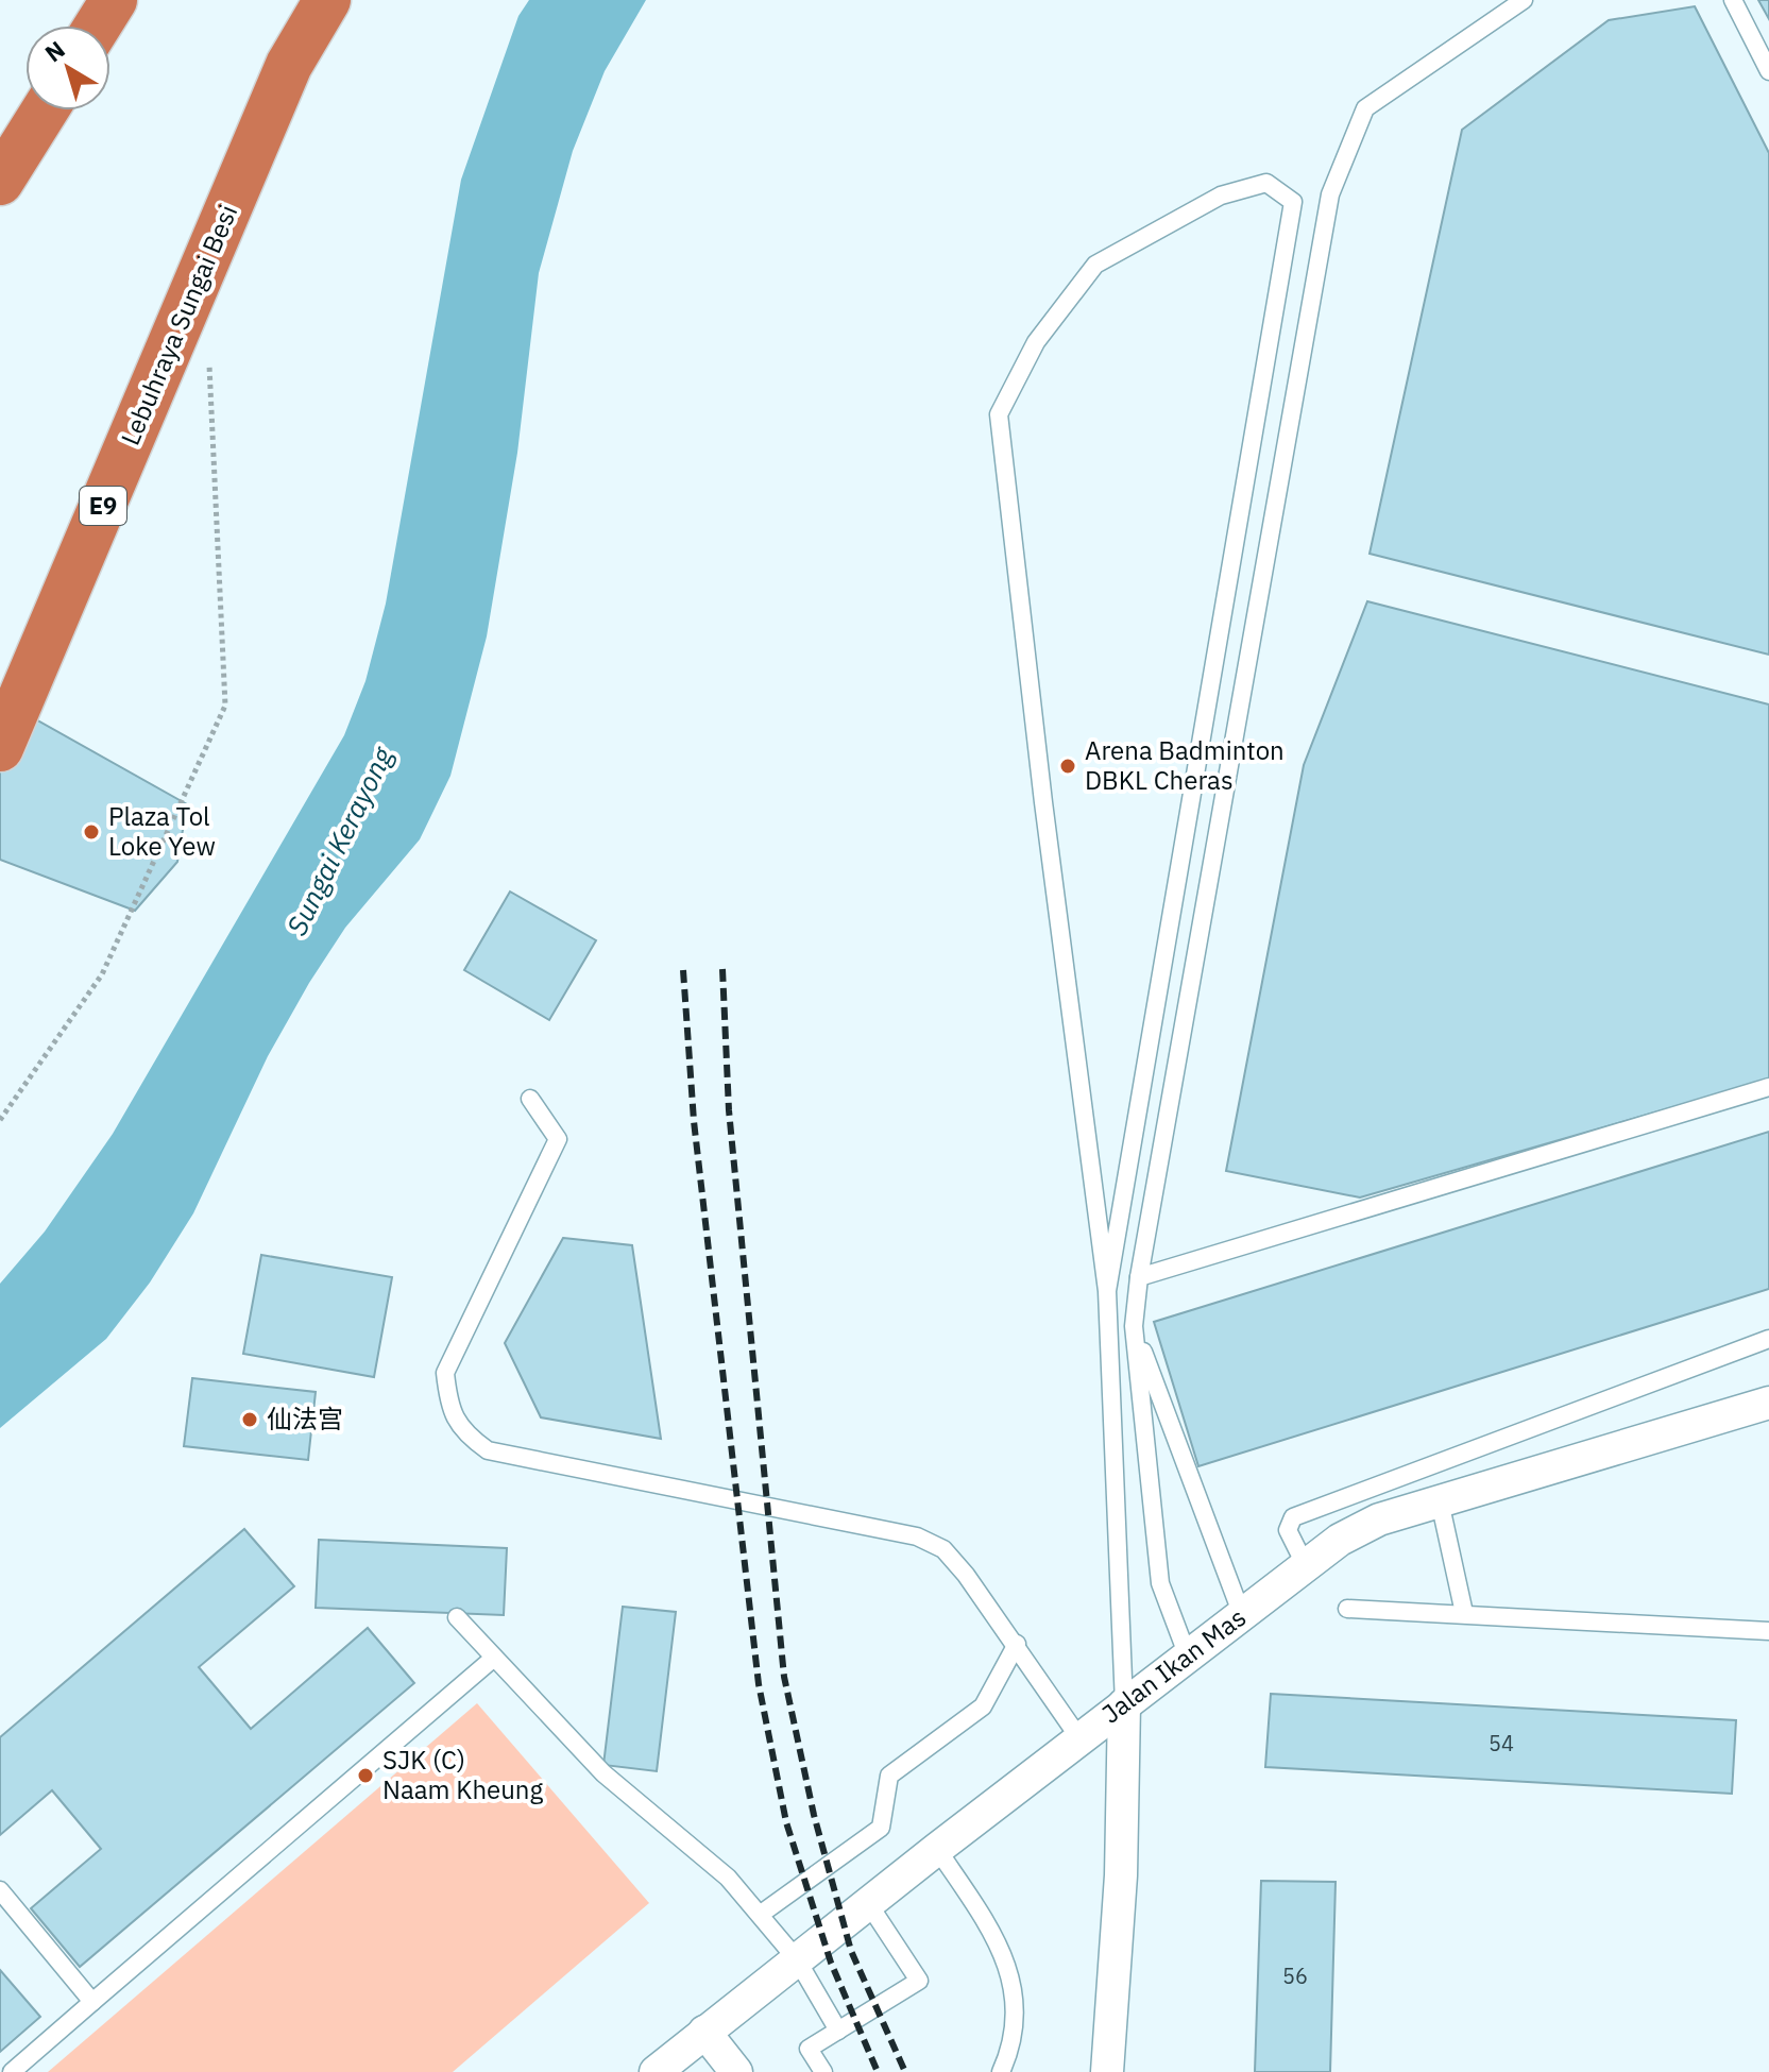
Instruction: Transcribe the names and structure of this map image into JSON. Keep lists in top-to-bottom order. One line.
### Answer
{"streets":{"highway":["Lebuhraya Sungai Besi","E9"],"street":["Jalan Ikan Mas"]},"water":["Sungai Kerayong"],"places":["Arena Badminton DBKL Cheras","Plaza Tol Loke Yew","仙法宫","SJK (C) Naam Kheung"],"house_numbers":["54","56"],"north":"top left"}
